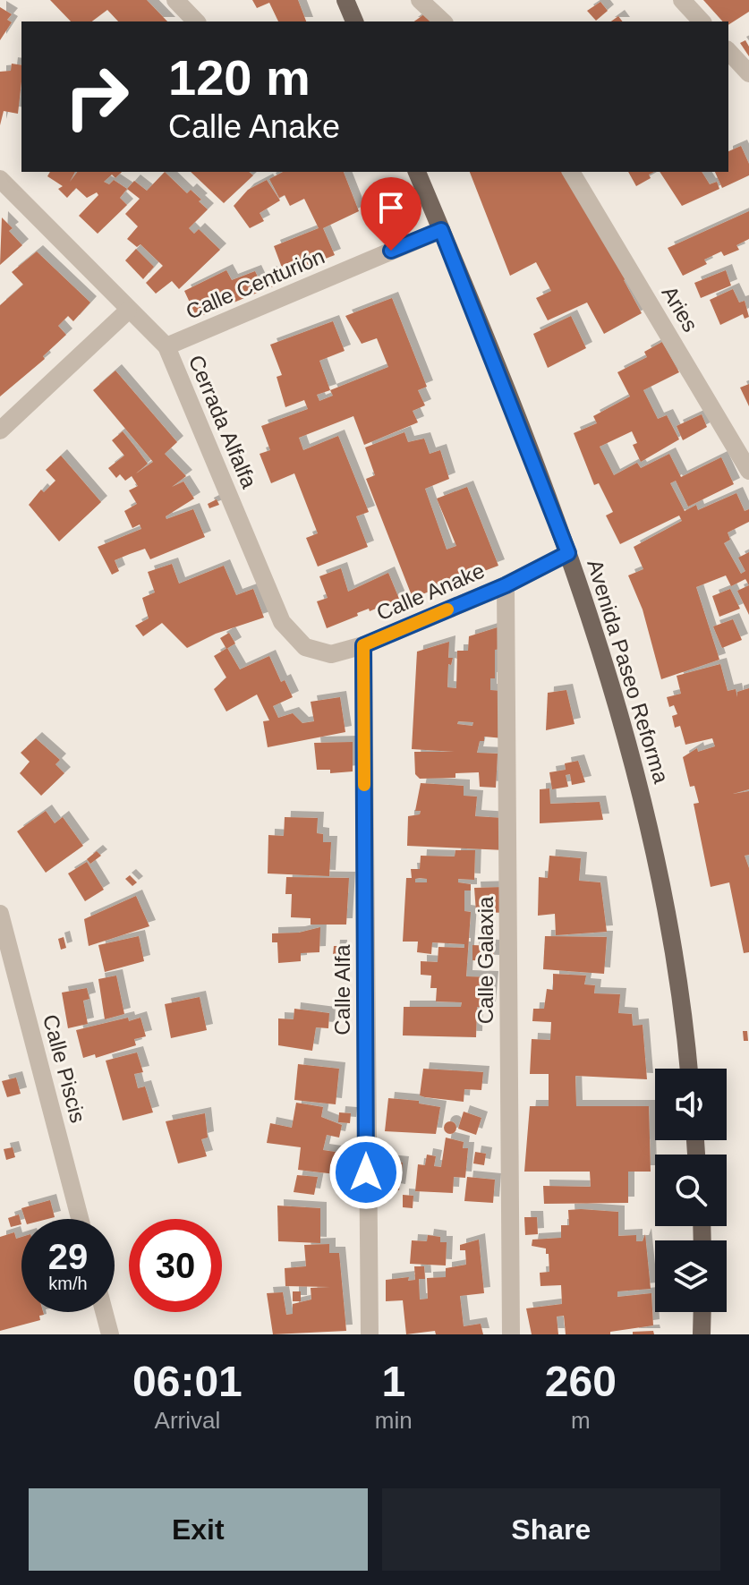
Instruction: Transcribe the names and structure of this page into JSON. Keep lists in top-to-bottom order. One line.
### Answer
{"streets":{"main road":["Avenida Paseo Reforma"],"street":["Calle Centurión","Aries","Cerrada Alfalfa","Calle Anake","Calle Galaxia","Calle Alfa","Calle Piscis"]},"crossings":[["Calle Centurión","Cerrada Alfalfa"],["Calle Centurión","Avenida Paseo Reforma"],["Cerrada Alfalfa","Calle Anake"],["Calle Anake","Avenida Paseo Reforma"],["Calle Anake","Calle Galaxia"],["Calle Anake","Calle Alfa"]],"page":{"turn":["120 m","Calle Anake"],"speed":"29 km/h","limit":"30","eta":["06:01","Arrival","1","min","260","m"],"buttons":["Exit","Share"]}}
